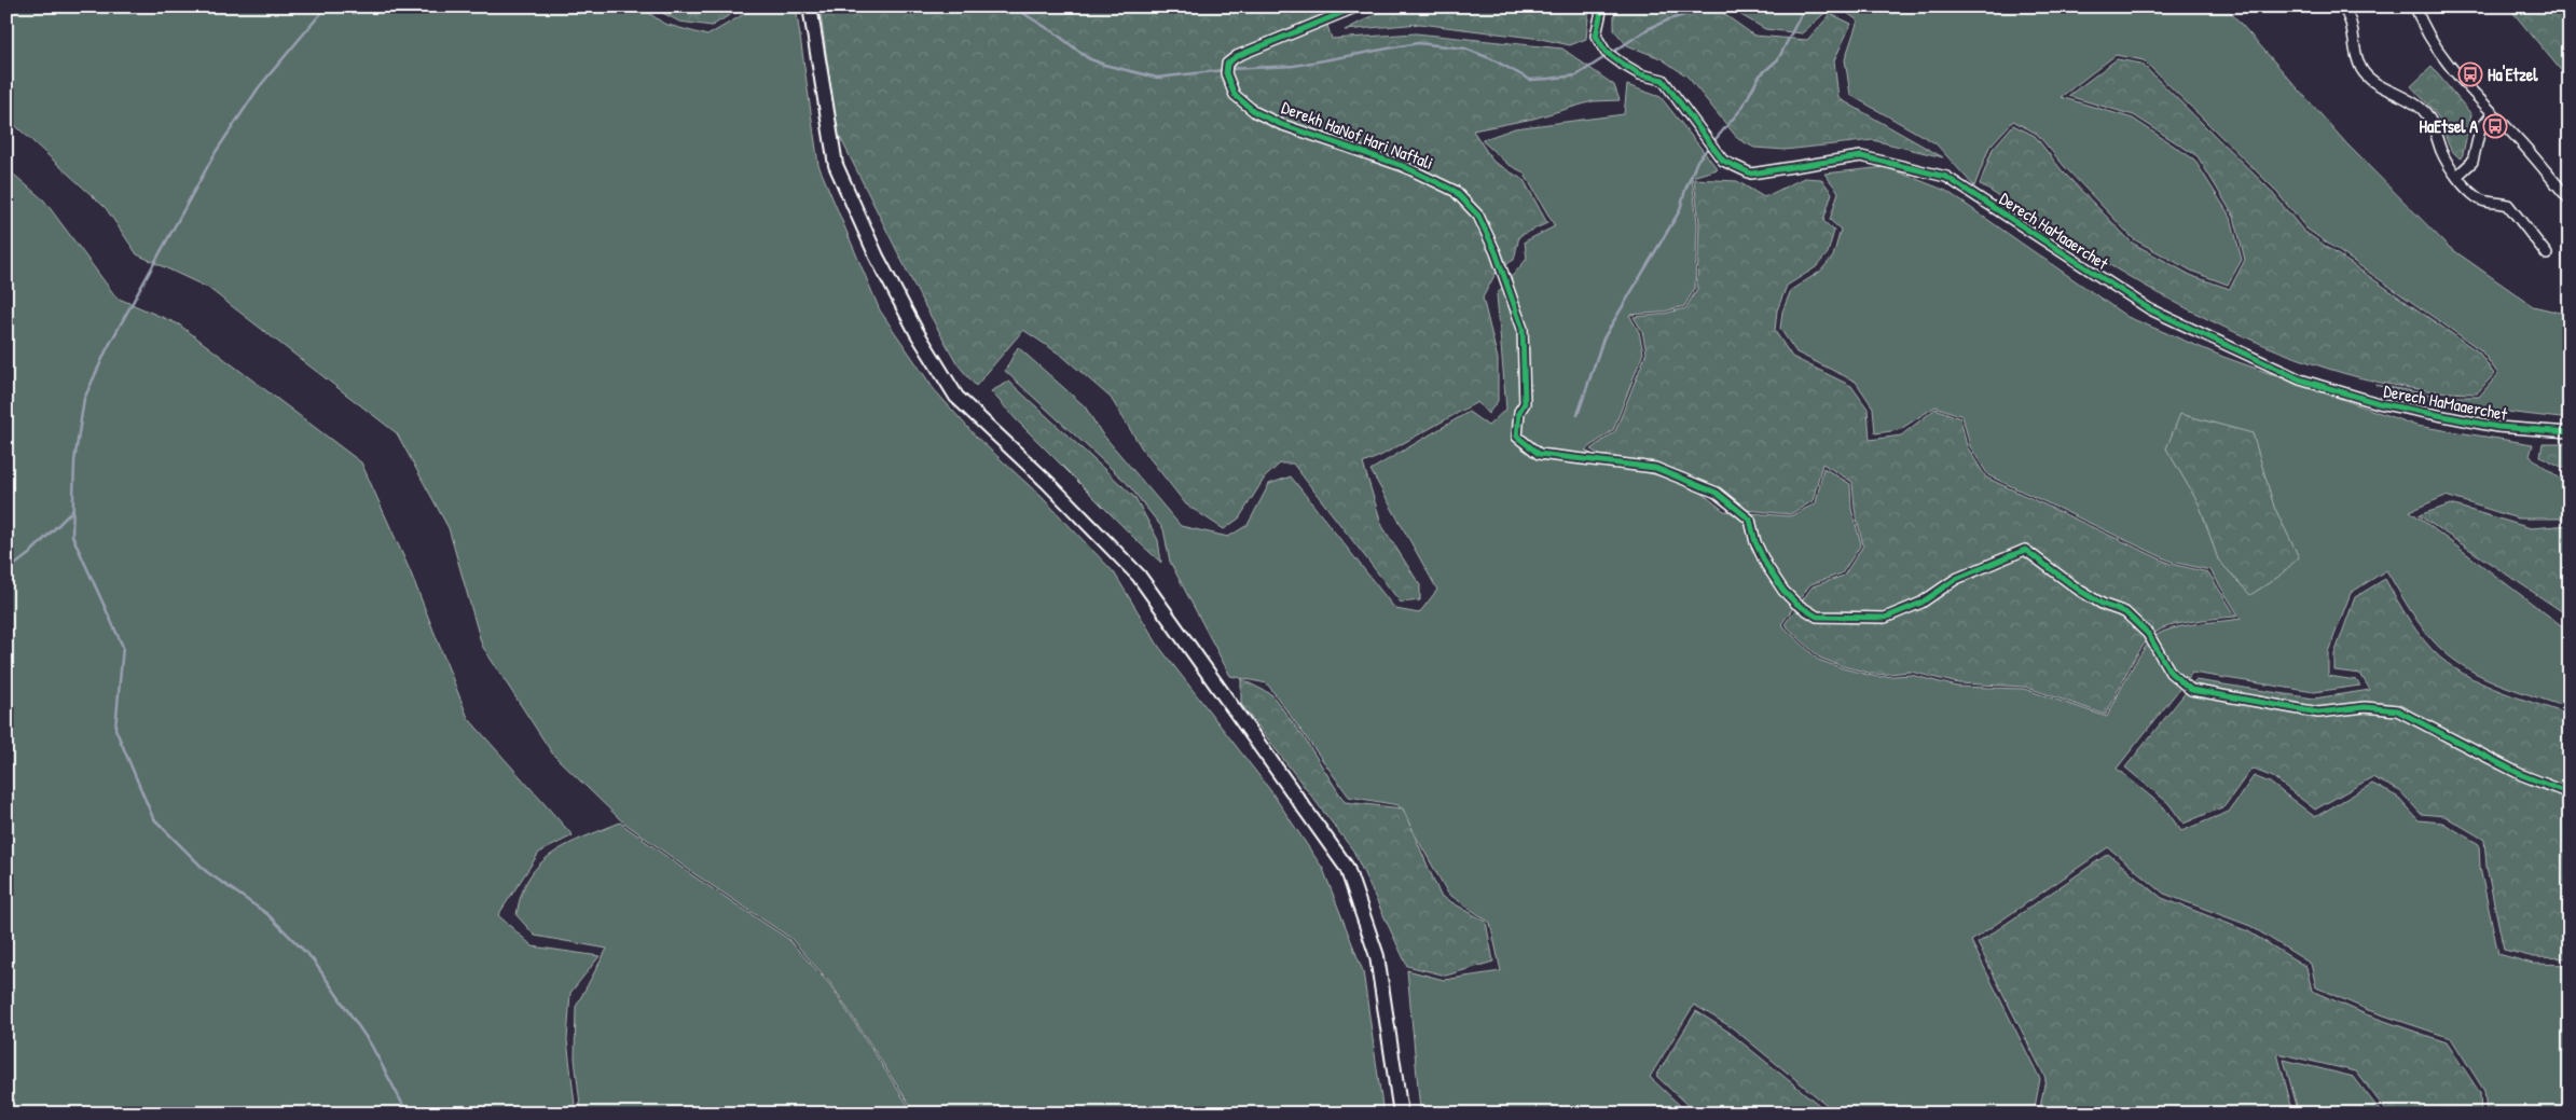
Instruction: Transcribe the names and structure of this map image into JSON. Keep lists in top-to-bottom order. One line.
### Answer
{"streets":{"street":["Derekh HaNof Hari Naftali","Derech HaMaaerchet"]},"places":{"bus stop":["Ha'Etzel","HaEtsel A"]}}
